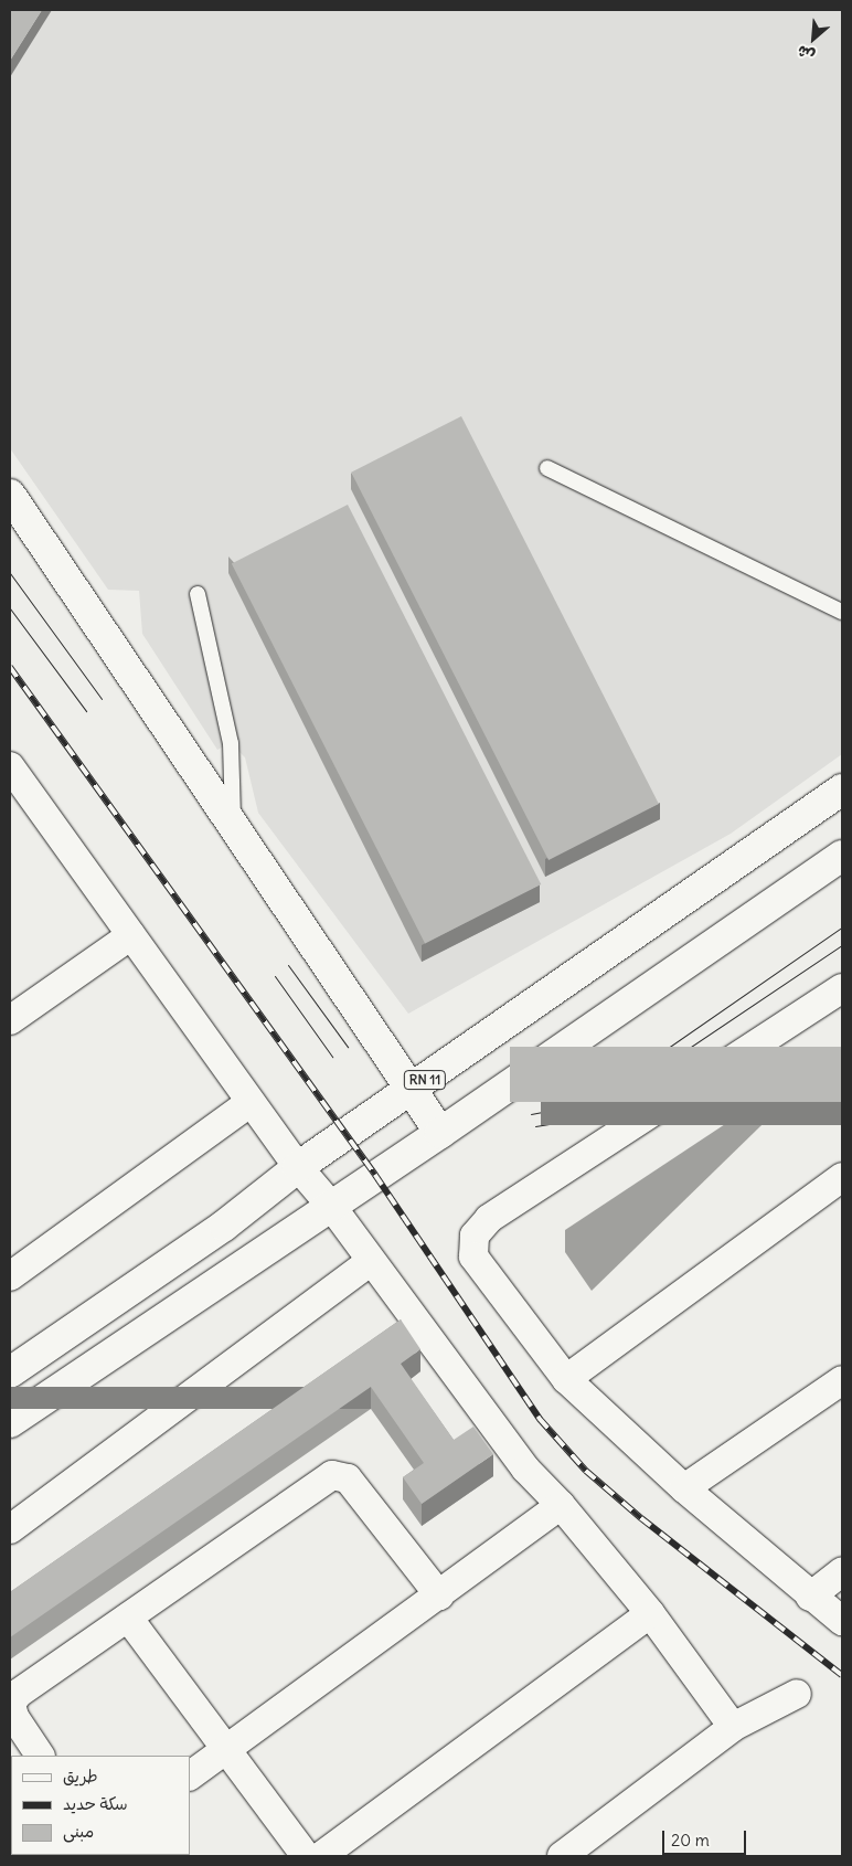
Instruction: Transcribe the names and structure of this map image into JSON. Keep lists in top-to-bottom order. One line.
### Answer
{"streets":{"main road":["RN 11"]},"legend":["طريق","سكة حديد","مبنى"],"scale_bar":"20 m","north":"bottom left"}
